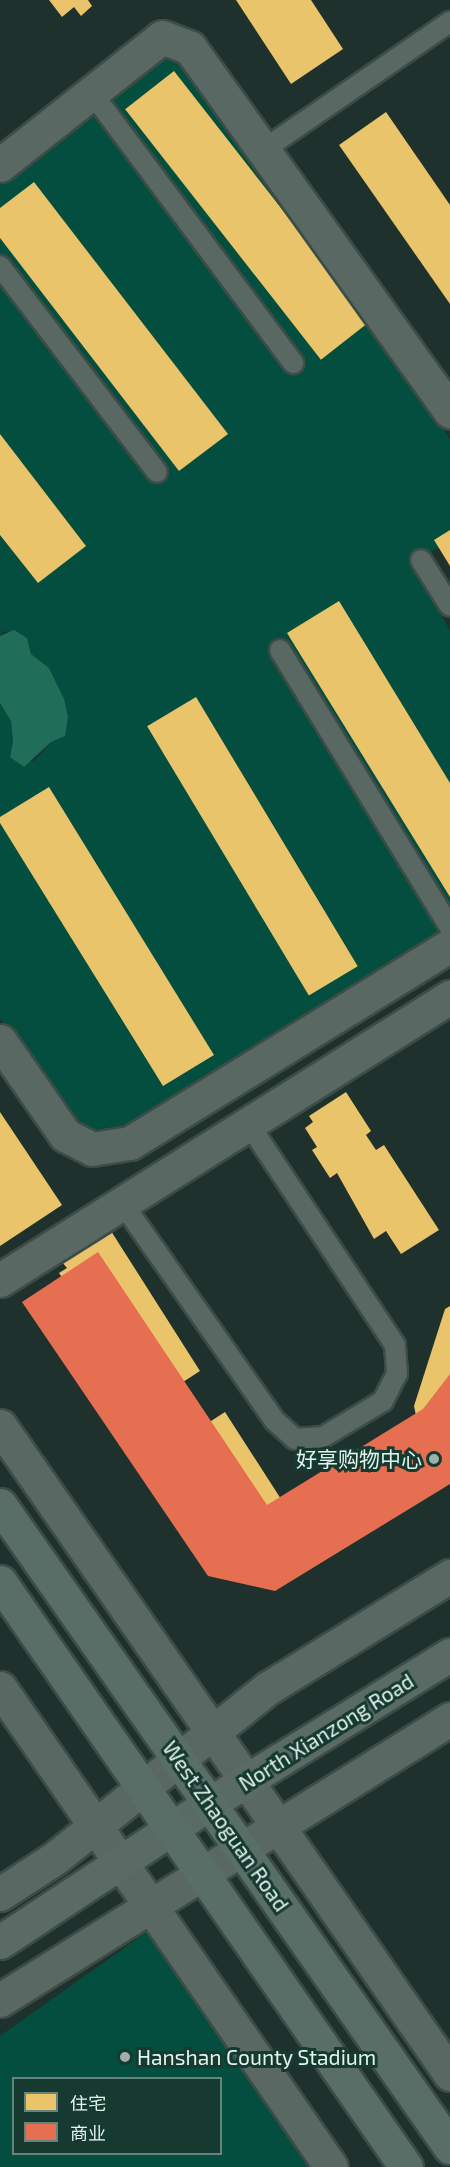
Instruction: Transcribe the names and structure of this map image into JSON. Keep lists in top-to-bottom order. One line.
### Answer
{"streets":{"main road":["North Xianzong Road","West Zhaoguan Road"]},"crossings":[["North Xianzong Road","West Zhaoguan Road"]],"places":["好享购物中心","Hanshan County Stadium"],"legend":["住宅","商业"]}
